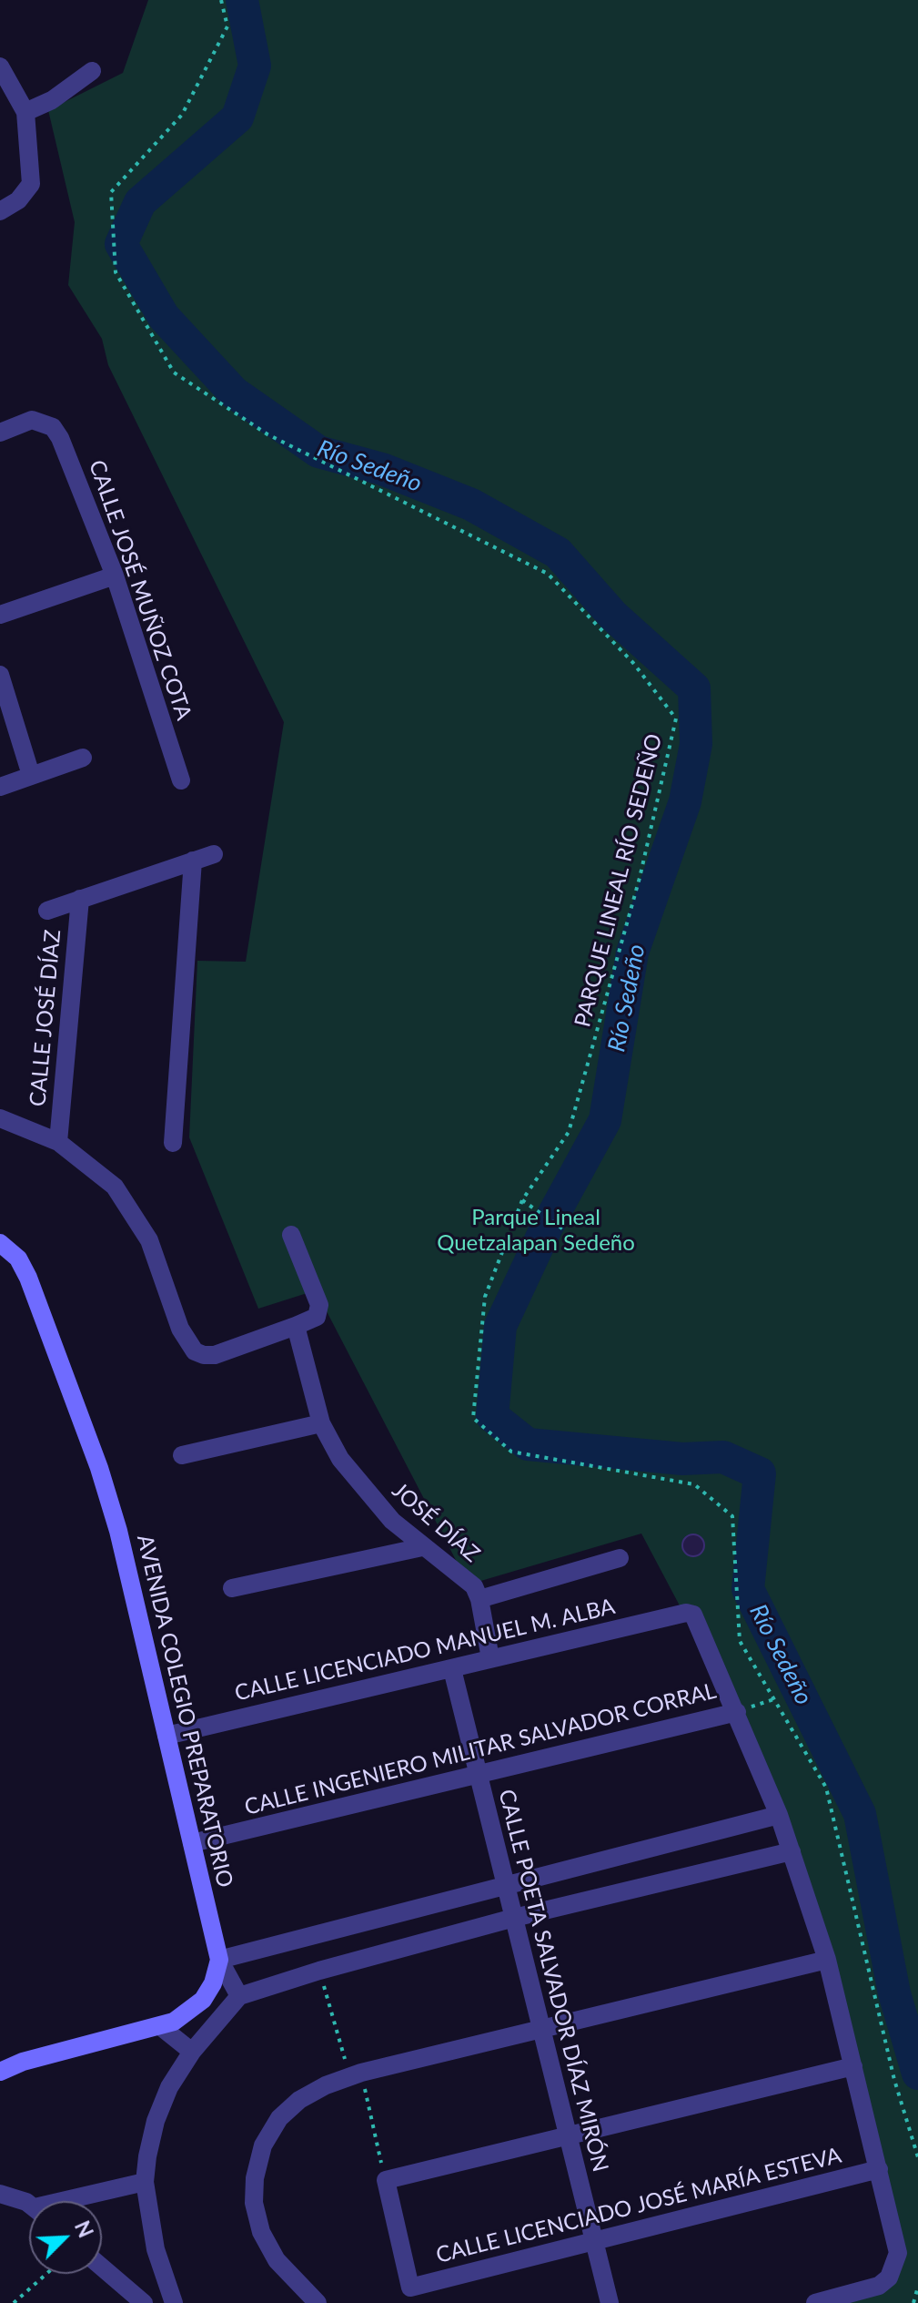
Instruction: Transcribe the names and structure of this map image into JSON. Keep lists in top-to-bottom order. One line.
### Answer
{"streets":{"street":["CALLE JOSÉ MUÑOZ COTA","CALLE JOSÉ DÍAZ","JOSÉ DÍAZ","CALLE LICENCIADO MANUEL M. ALBA","AVENIDA COLEGIO PREPARATORIO","CALLE INGENIERO MILITAR SALVADOR CORRAL","CALLE POETA SALVADOR DÍAZ MIRÓN","CALLE LICENCIADO JOSÉ MARÍA ESTEVA"],"path":["PARQUE LINEAL RÍO SEDEÑO"]},"crossings":[["CALLE JOSÉ DÍAZ","JOSÉ DÍAZ"],["JOSÉ DÍAZ","CALLE LICENCIADO MANUEL M. ALBA"],["CALLE LICENCIADO MANUEL M. ALBA","AVENIDA COLEGIO PREPARATORIO"],["CALLE LICENCIADO MANUEL M. ALBA","CALLE INGENIERO MILITAR SALVADOR CORRAL"],["CALLE LICENCIADO MANUEL M. ALBA","CALLE POETA SALVADOR DÍAZ MIRÓN"],["AVENIDA COLEGIO PREPARATORIO","CALLE INGENIERO MILITAR SALVADOR CORRAL"],["CALLE INGENIERO MILITAR SALVADOR CORRAL","CALLE POETA SALVADOR DÍAZ MIRÓN"],["CALLE POETA SALVADOR DÍAZ MIRÓN","CALLE LICENCIADO JOSÉ MARÍA ESTEVA"]],"water":["Río Sedeño"],"parks":["Parque Lineal Quetzalapan Sedeño"],"north":"top right"}
